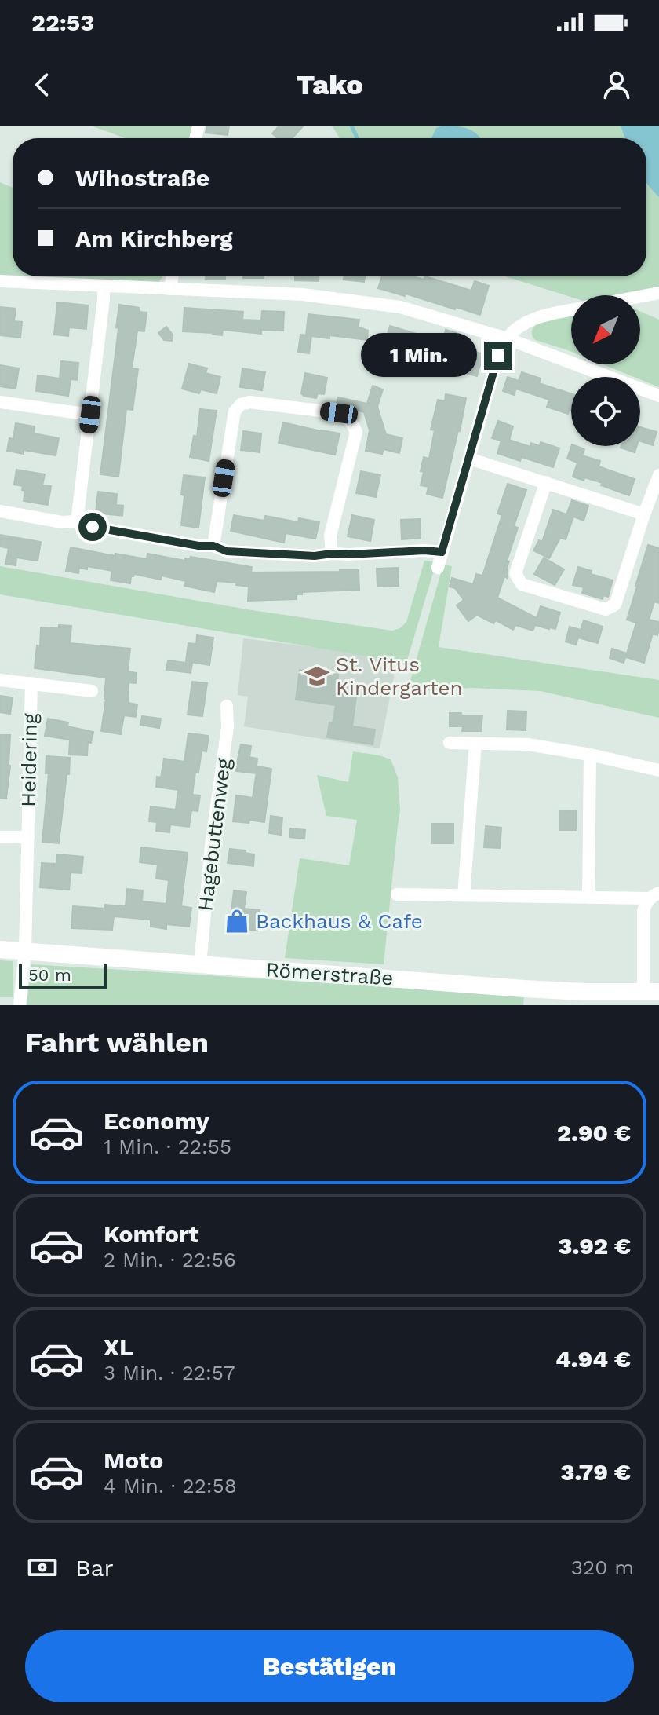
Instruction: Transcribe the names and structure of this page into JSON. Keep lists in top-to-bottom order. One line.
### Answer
{"streets":{"street":["Heidering","Hagebuttenweg","Römerstraße"]},"crossings":[["Heidering","Römerstraße"],["Hagebuttenweg","Römerstraße"]],"places":{"school or university":["St. Vitus Kindergarten"],"shop":["Backhaus & Cafe"]},"scale_bar":"50 m","north":"bottom left","page":{"status":"22:53","header":"Tako","banner":["Wihostraße","Am Kirchberg"],"bubble":"1 Min.","scale":"50 m","heading":"Fahrt wählen","list":[{"name":"Economy","note":"1 Min. · 22:55","value":"2.90 €"},{"name":"Komfort","note":"2 Min. · 22:56","value":"3.92 €"},{"name":"XL","note":"3 Min. · 22:57","value":"4.94 €"},{"name":"Moto","note":"4 Min. · 22:58","value":"3.79 €"}],"pay":["Bar","320 m"],"buttons":"Bestätigen"}}
